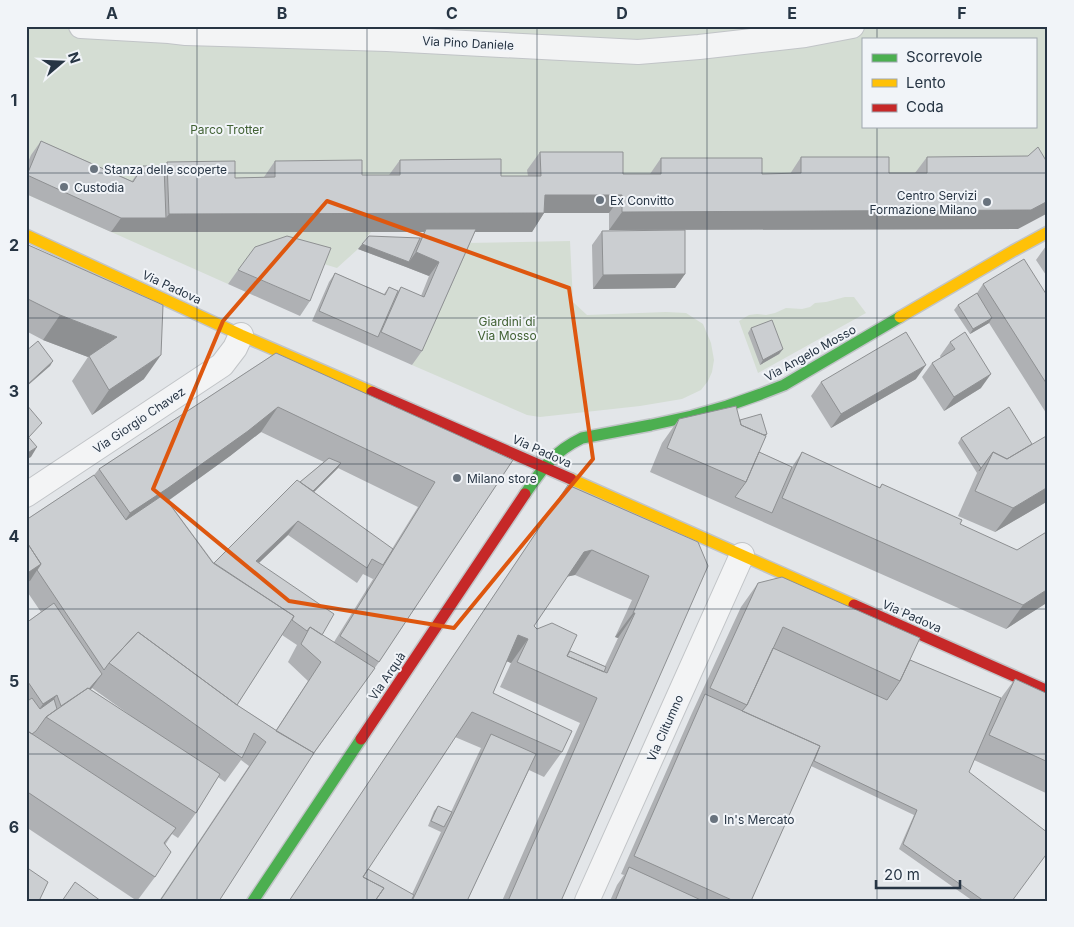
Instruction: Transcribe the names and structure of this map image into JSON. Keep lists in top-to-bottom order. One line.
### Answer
{"streets":{"street":["Via Pino Daniele","Via Padova","Via Angelo Mosso","Via Giorgio Chavez","Via Arquà","Via Clitumno"]},"crossings":[["Via Padova","Via Angelo Mosso"],["Via Padova","Via Giorgio Chavez"],["Via Padova","Via Arquà"],["Via Padova","Via Clitumno"],["Via Angelo Mosso","Via Arquà"]],"parks":["Parco Trotter","Giardini di Via Mosso"],"places":["Stanza delle scoperte","Custodia","Ex Convitto","Centro Servizi Formazione Milano","Milano store","In's Mercato"],"legend":["Scorrevole","Lento","Coda"],"scale_bar":"20 m","north":"right","grid":{"columns":["A","B","C","D","E","F"],"rows":["1","2","3","4","5","6"]}}
